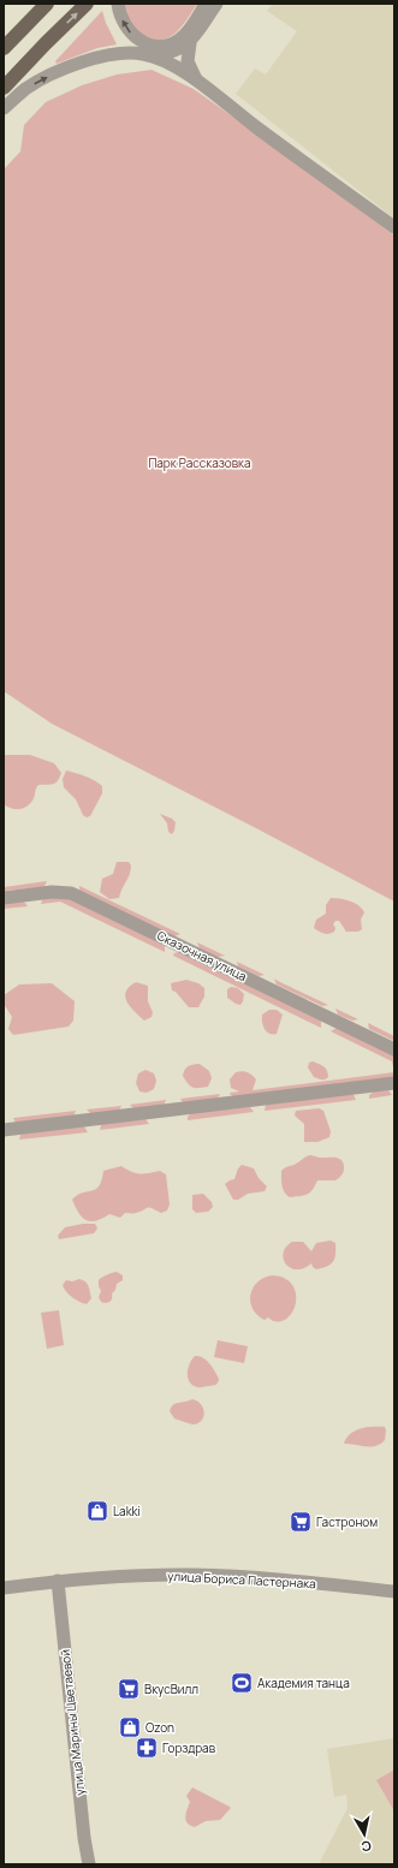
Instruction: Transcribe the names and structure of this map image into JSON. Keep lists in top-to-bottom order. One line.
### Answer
{"streets":{"street":["Сказочная улица","улица Бориса Пастернака","улица Марины Цветаевой"]},"crossings":[["улица Бориса Пастернака","улица Марины Цветаевой"]],"parks":["Парк Рассказовка"],"places":{"shop":["Lakki","Ozon"],"supermarket":["Гастроном","ВкусВилл"],"sports":["Академия танца"],"pharmacy":["Горздрав"]},"north":"bottom"}
